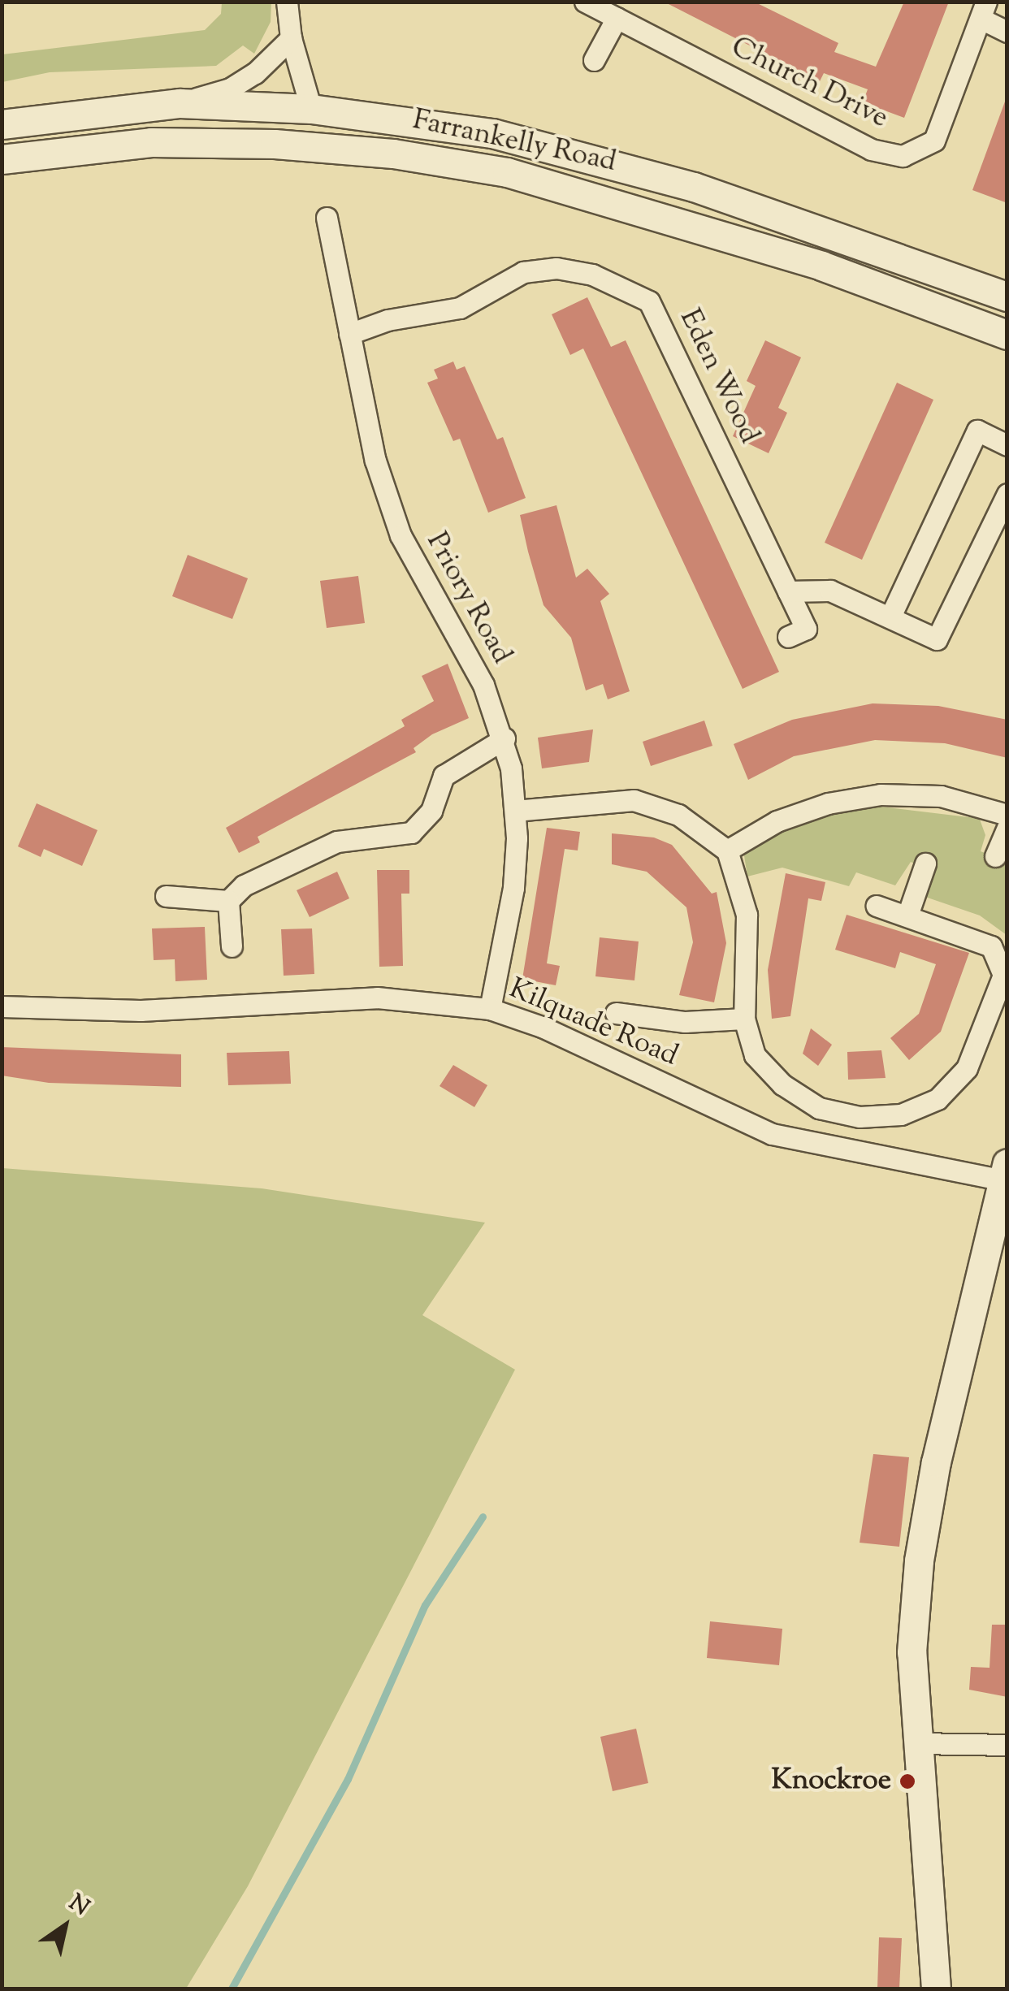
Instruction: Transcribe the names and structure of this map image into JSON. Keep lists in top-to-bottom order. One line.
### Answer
{"streets":{"main road":["Farrankelly Road"],"street":["Church Drive","Eden Wood","Priory Road","Kilquade Road"]},"crossings":[["Eden Wood","Priory Road"],["Priory Road","Kilquade Road"]],"places":["Knockroe"],"north":"top right"}
